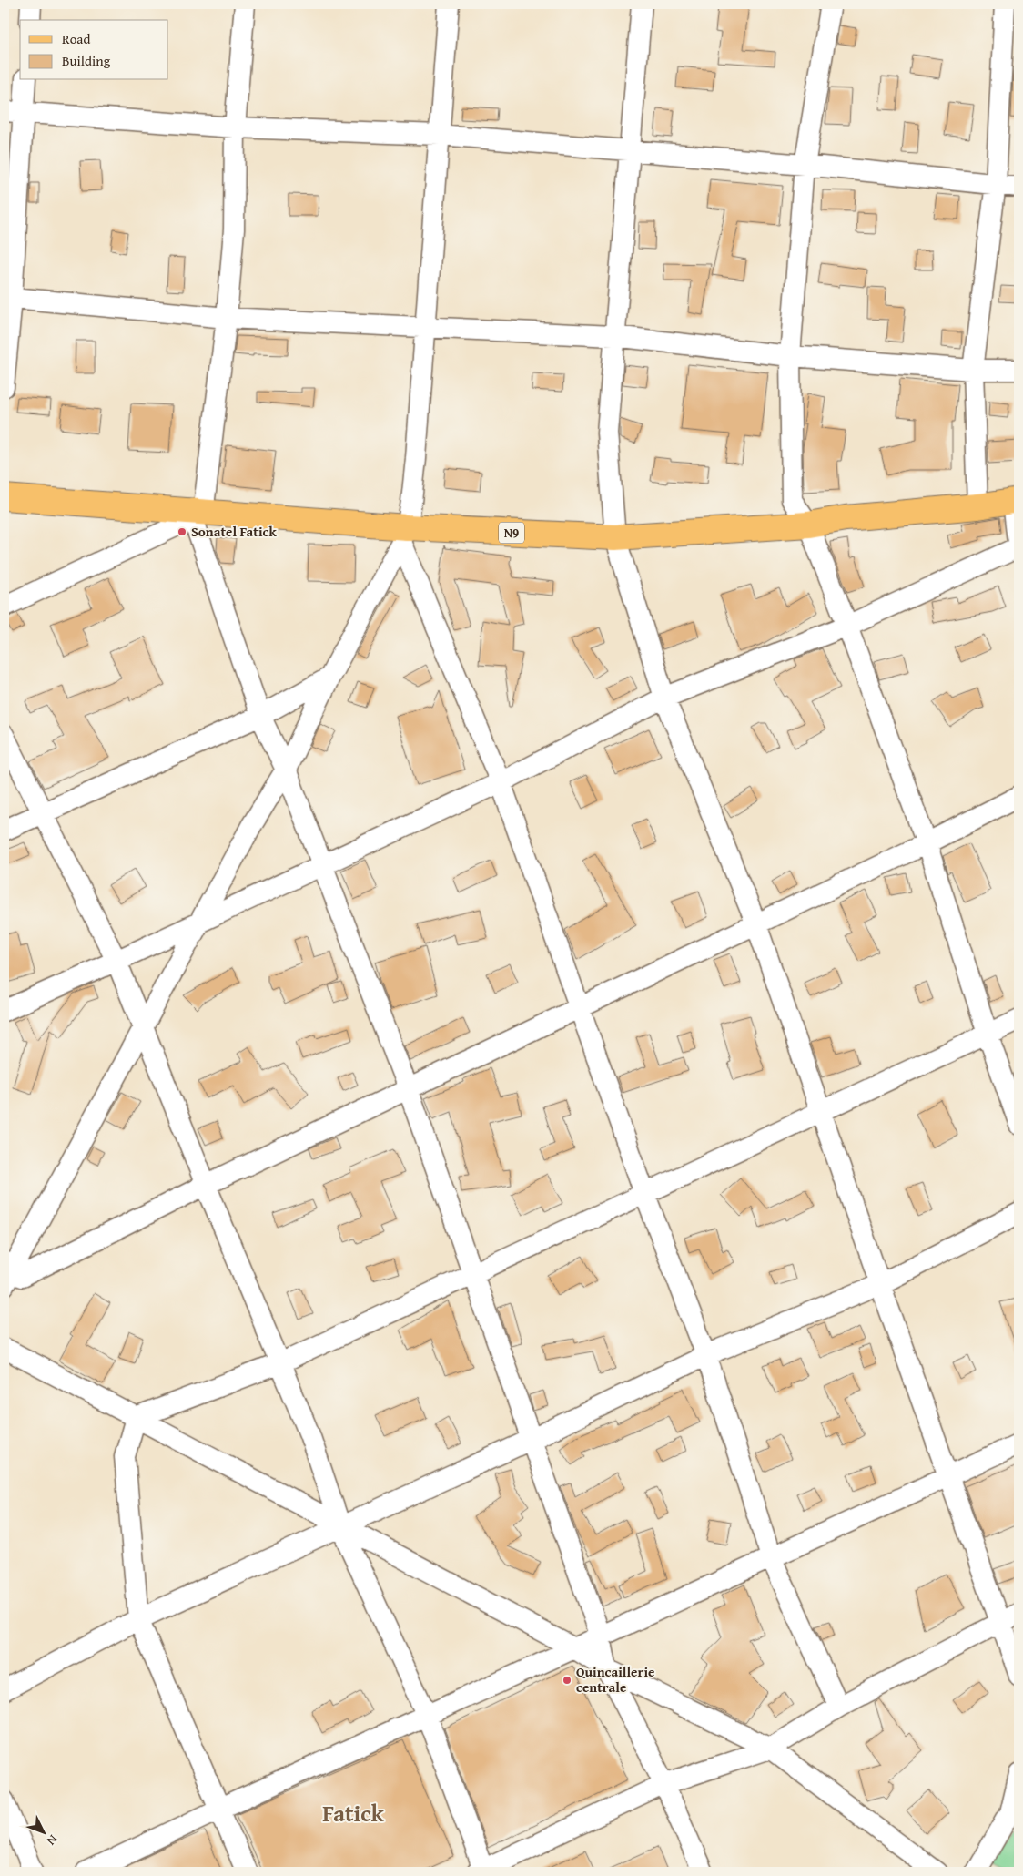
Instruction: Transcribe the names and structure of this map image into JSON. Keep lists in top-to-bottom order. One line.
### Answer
{"streets":{"main road":["N9"]},"districts":["Fatick"],"places":["Sonatel Fatick","Quincaillerie centrale"],"legend":["Road","Building"],"north":"bottom right"}
